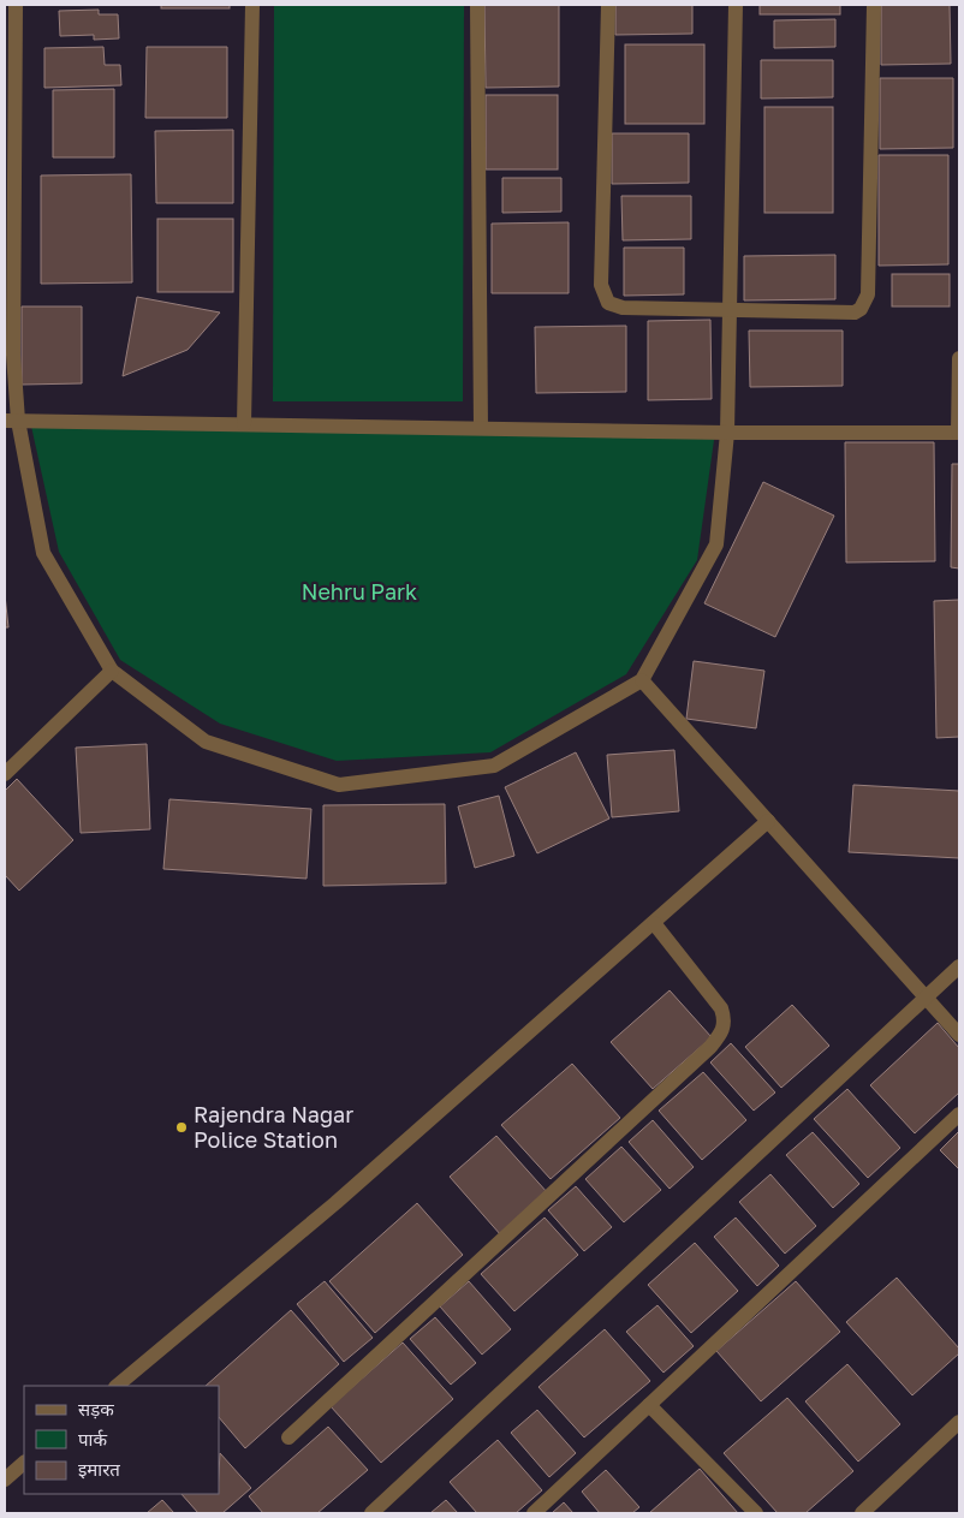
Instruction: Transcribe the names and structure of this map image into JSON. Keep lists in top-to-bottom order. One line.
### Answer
{"parks":["Nehru Park"],"places":["Rajendra Nagar Police Station"],"legend":["सड़क","पार्क","इमारत"]}
